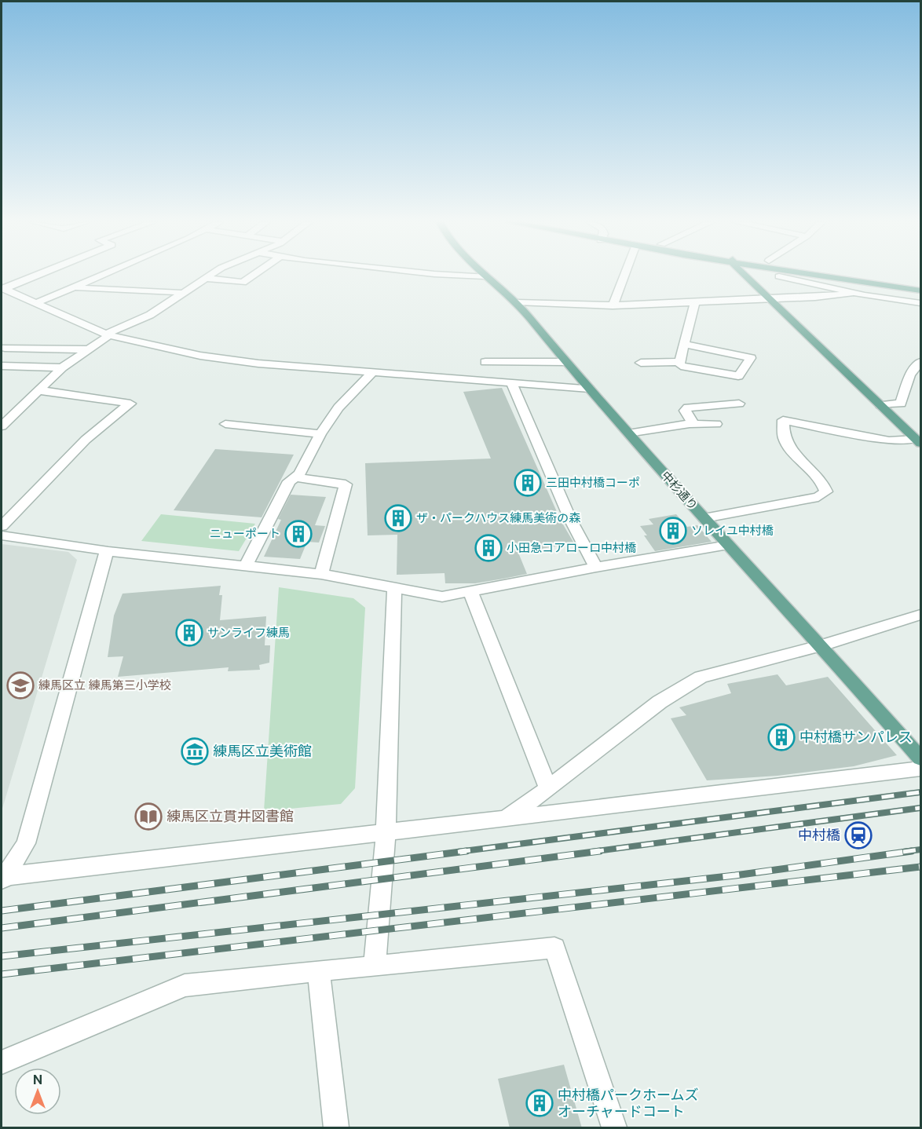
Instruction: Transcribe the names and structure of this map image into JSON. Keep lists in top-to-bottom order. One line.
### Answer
{"streets":{"main road":["中杉通り"]},"places":{"building":["三田中村橋コーポ","ザ・パークハウス練馬美術の森","ソレイユ中村橋","ニューポート","小田急コアローロ中村橋","サンライフ練馬","中村橋サンパレス","中村橋パークホームズ オーチャードコート"],"school or university":["練馬区立 練馬第三小学校"],"museum":["練馬区立美術館"],"library":["練馬区立貫井図書館"],"station":["中村橋"]},"north":"top"}
